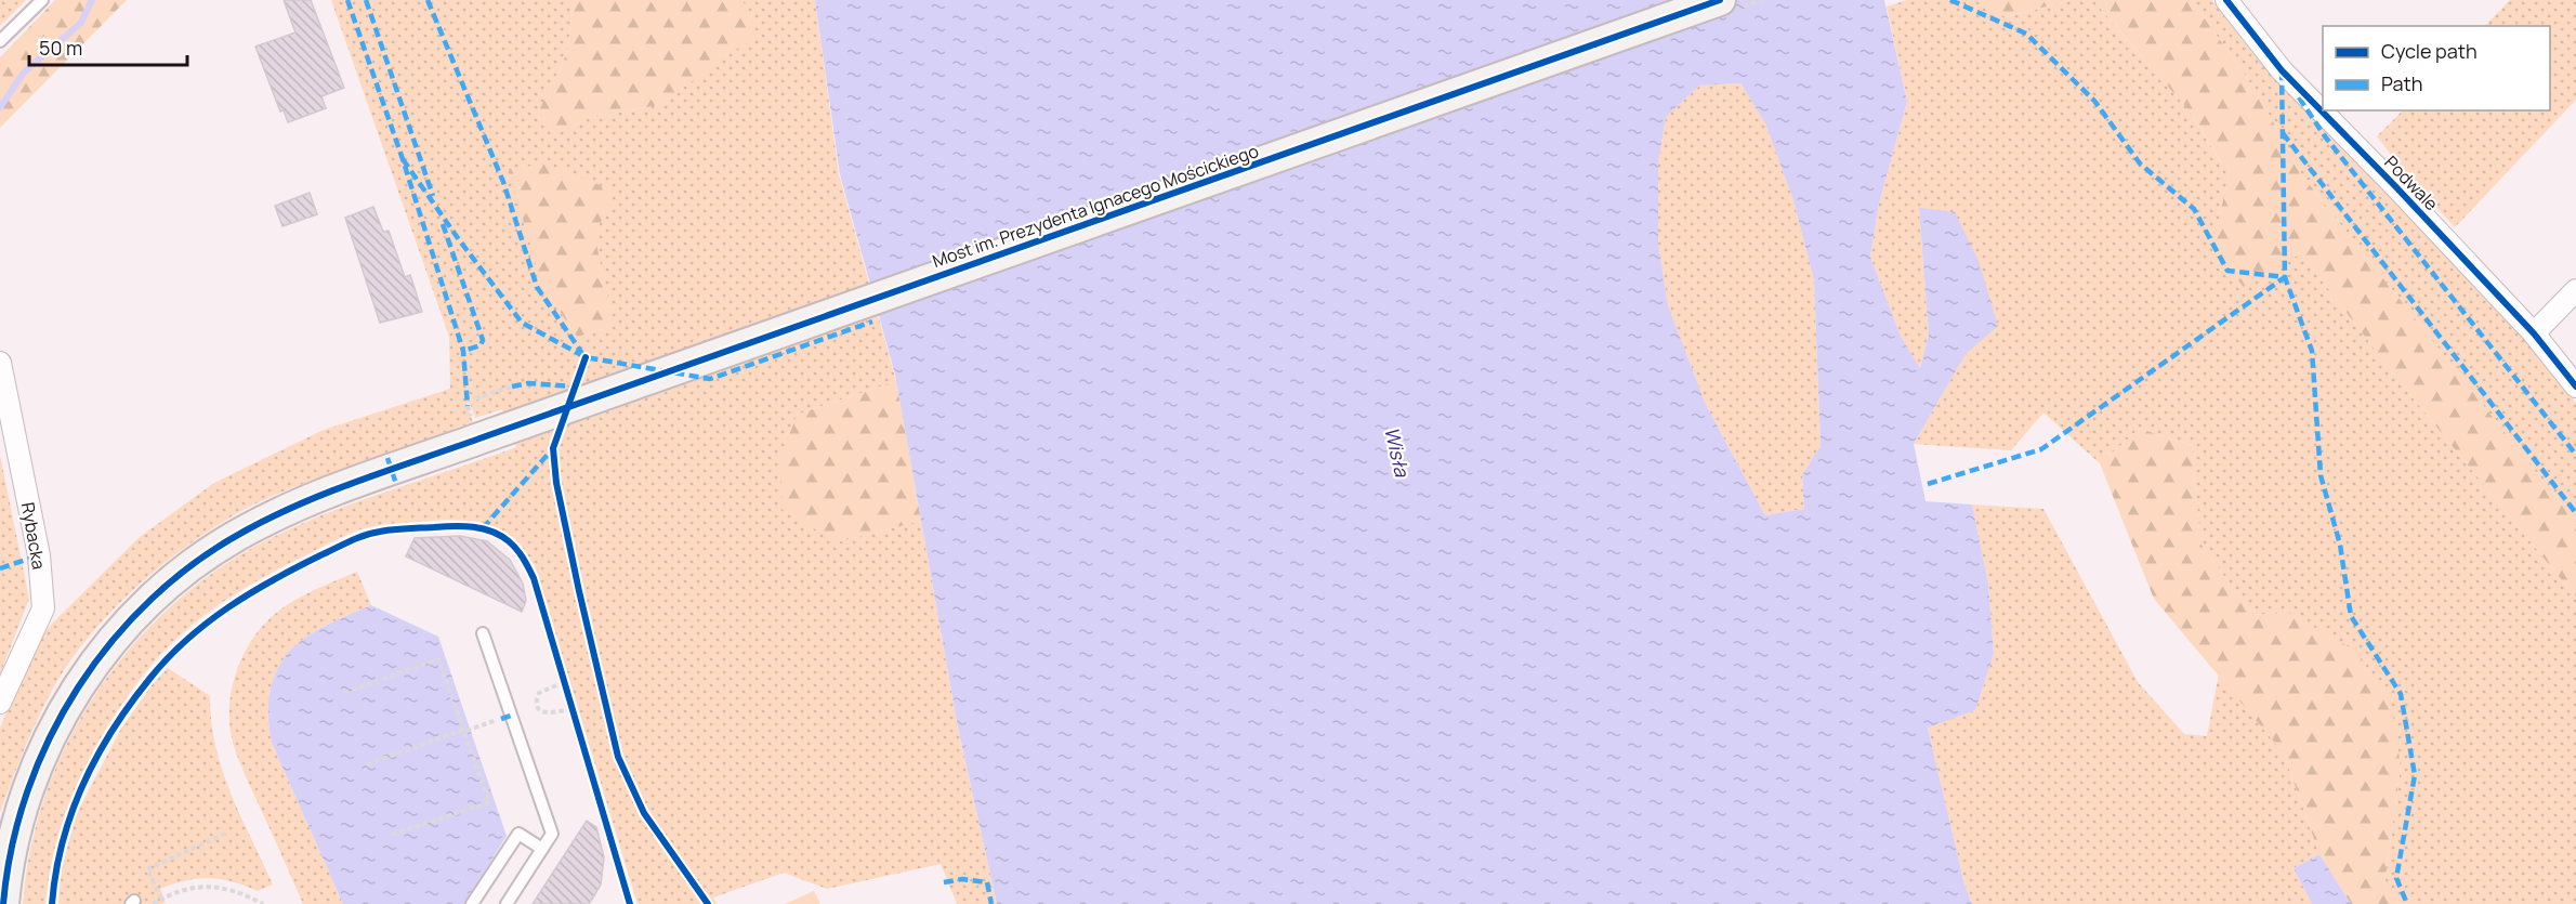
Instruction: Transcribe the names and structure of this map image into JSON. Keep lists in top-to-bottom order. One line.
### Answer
{"streets":{"main road":["Most im. Prezydenta Ignacego Mościckiego"],"street":["Podwale","Rybacka"]},"water":["Wisła"],"legend":["Cycle path","Path"],"scale_bar":"50 m"}
